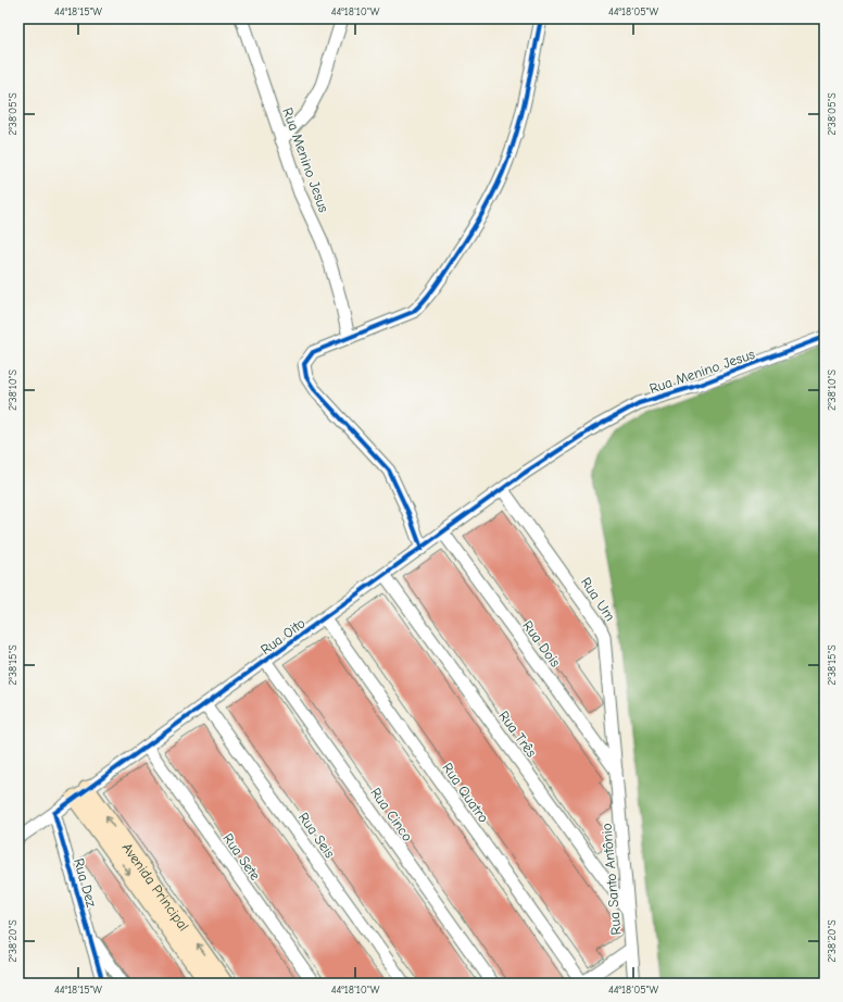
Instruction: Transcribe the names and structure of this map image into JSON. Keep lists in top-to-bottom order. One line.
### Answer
{"streets":{"street":["Rua Menino Jesus","Rua Um","Rua Oito","Rua Dois","Rua Três","Rua Quatro","Rua Cinco","Rua Seis","Rua Sete","Rua Santo Antônio","Rua Dez","Avenida Principal"]},"crossings":[["Rua Menino Jesus","Rua Um"],["Rua Menino Jesus","Rua Oito"],["Rua Um","Rua Oito"],["Rua Um","Rua Dois"],["Rua Um","Rua Santo Antônio"],["Rua Oito","Rua Dois"],["Rua Oito","Rua Três"],["Rua Oito","Rua Quatro"],["Rua Oito","Rua Cinco"],["Rua Oito","Rua Seis"],["Rua Oito","Rua Sete"],["Rua Oito","Avenida Principal"],["Rua Dois","Rua Santo Antônio"],["Rua Três","Rua Santo Antônio"]],"coordinates":["44°18'15\"W","44°18'10\"W","44°18'05\"W","2°38'05\"S","2°38'10\"S","2°38'15\"S","2°38'20\"S"]}
